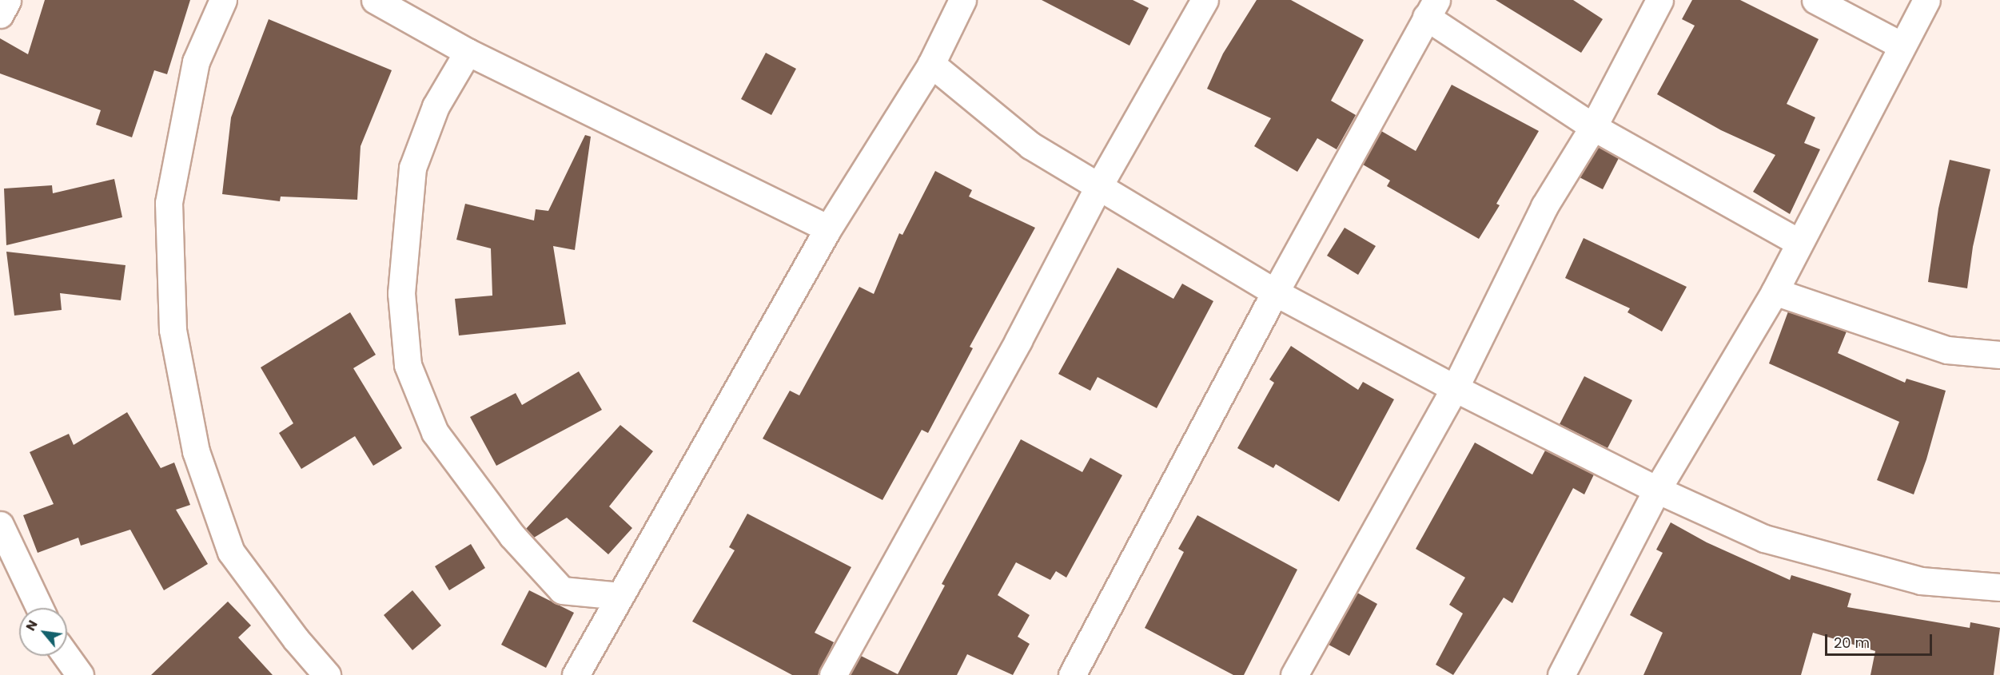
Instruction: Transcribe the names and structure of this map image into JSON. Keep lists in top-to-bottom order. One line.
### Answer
{"scale_bar":"20 m","north":"top left"}
